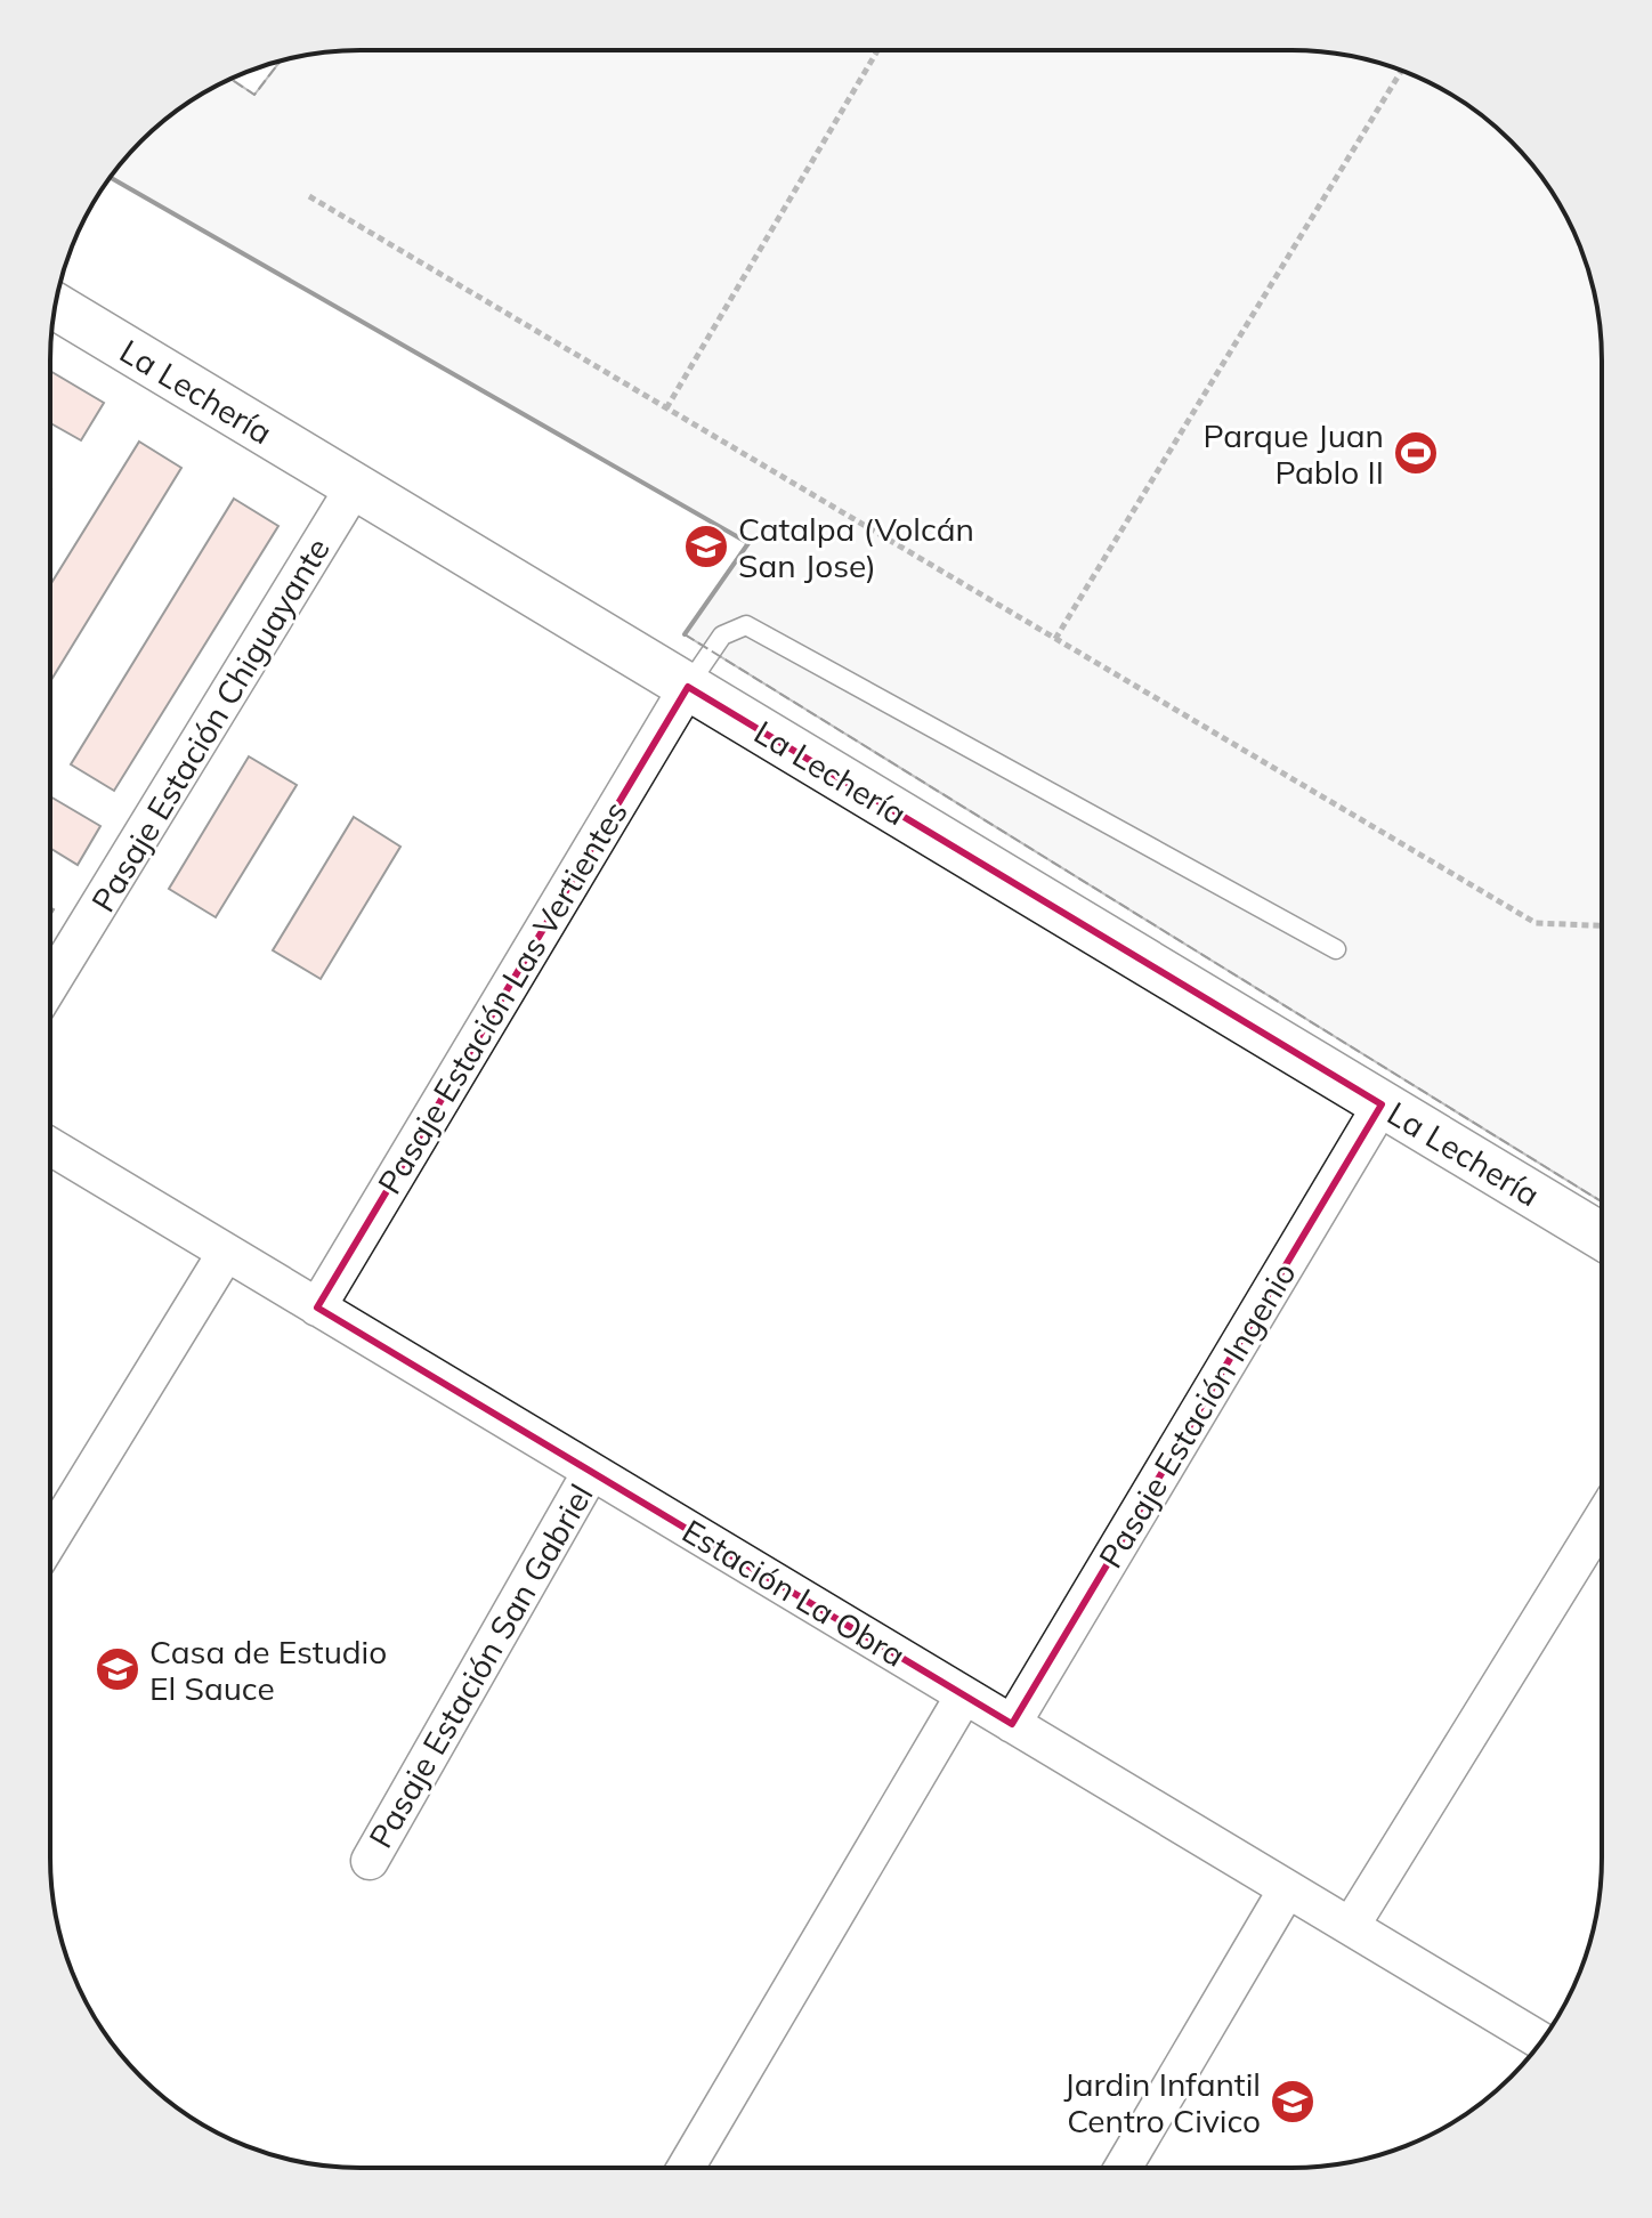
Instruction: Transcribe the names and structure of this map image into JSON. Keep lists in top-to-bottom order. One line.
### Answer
{"streets":{"street":["La Lechería","Pasaje Estación Chiguayante","Pasaje Estación Las Vertientes","Pasaje Estación Ingenio","Estación La Obra","Pasaje Estación San Gabriel"]},"crossings":[["La Lechería","Pasaje Estación Chiguayante"],["La Lechería","Pasaje Estación Las Vertientes"],["La Lechería","Pasaje Estación Ingenio"],["Pasaje Estación Las Vertientes","Estación La Obra"],["Pasaje Estación Ingenio","Estación La Obra"],["Estación La Obra","Pasaje Estación San Gabriel"]],"places":{"sports":["Parque Juan Pablo II"],"school or university":["Catalpa (Volcán San Jose)","Casa de Estudio El Sauce","Jardin Infantil Centro Civico"]}}
